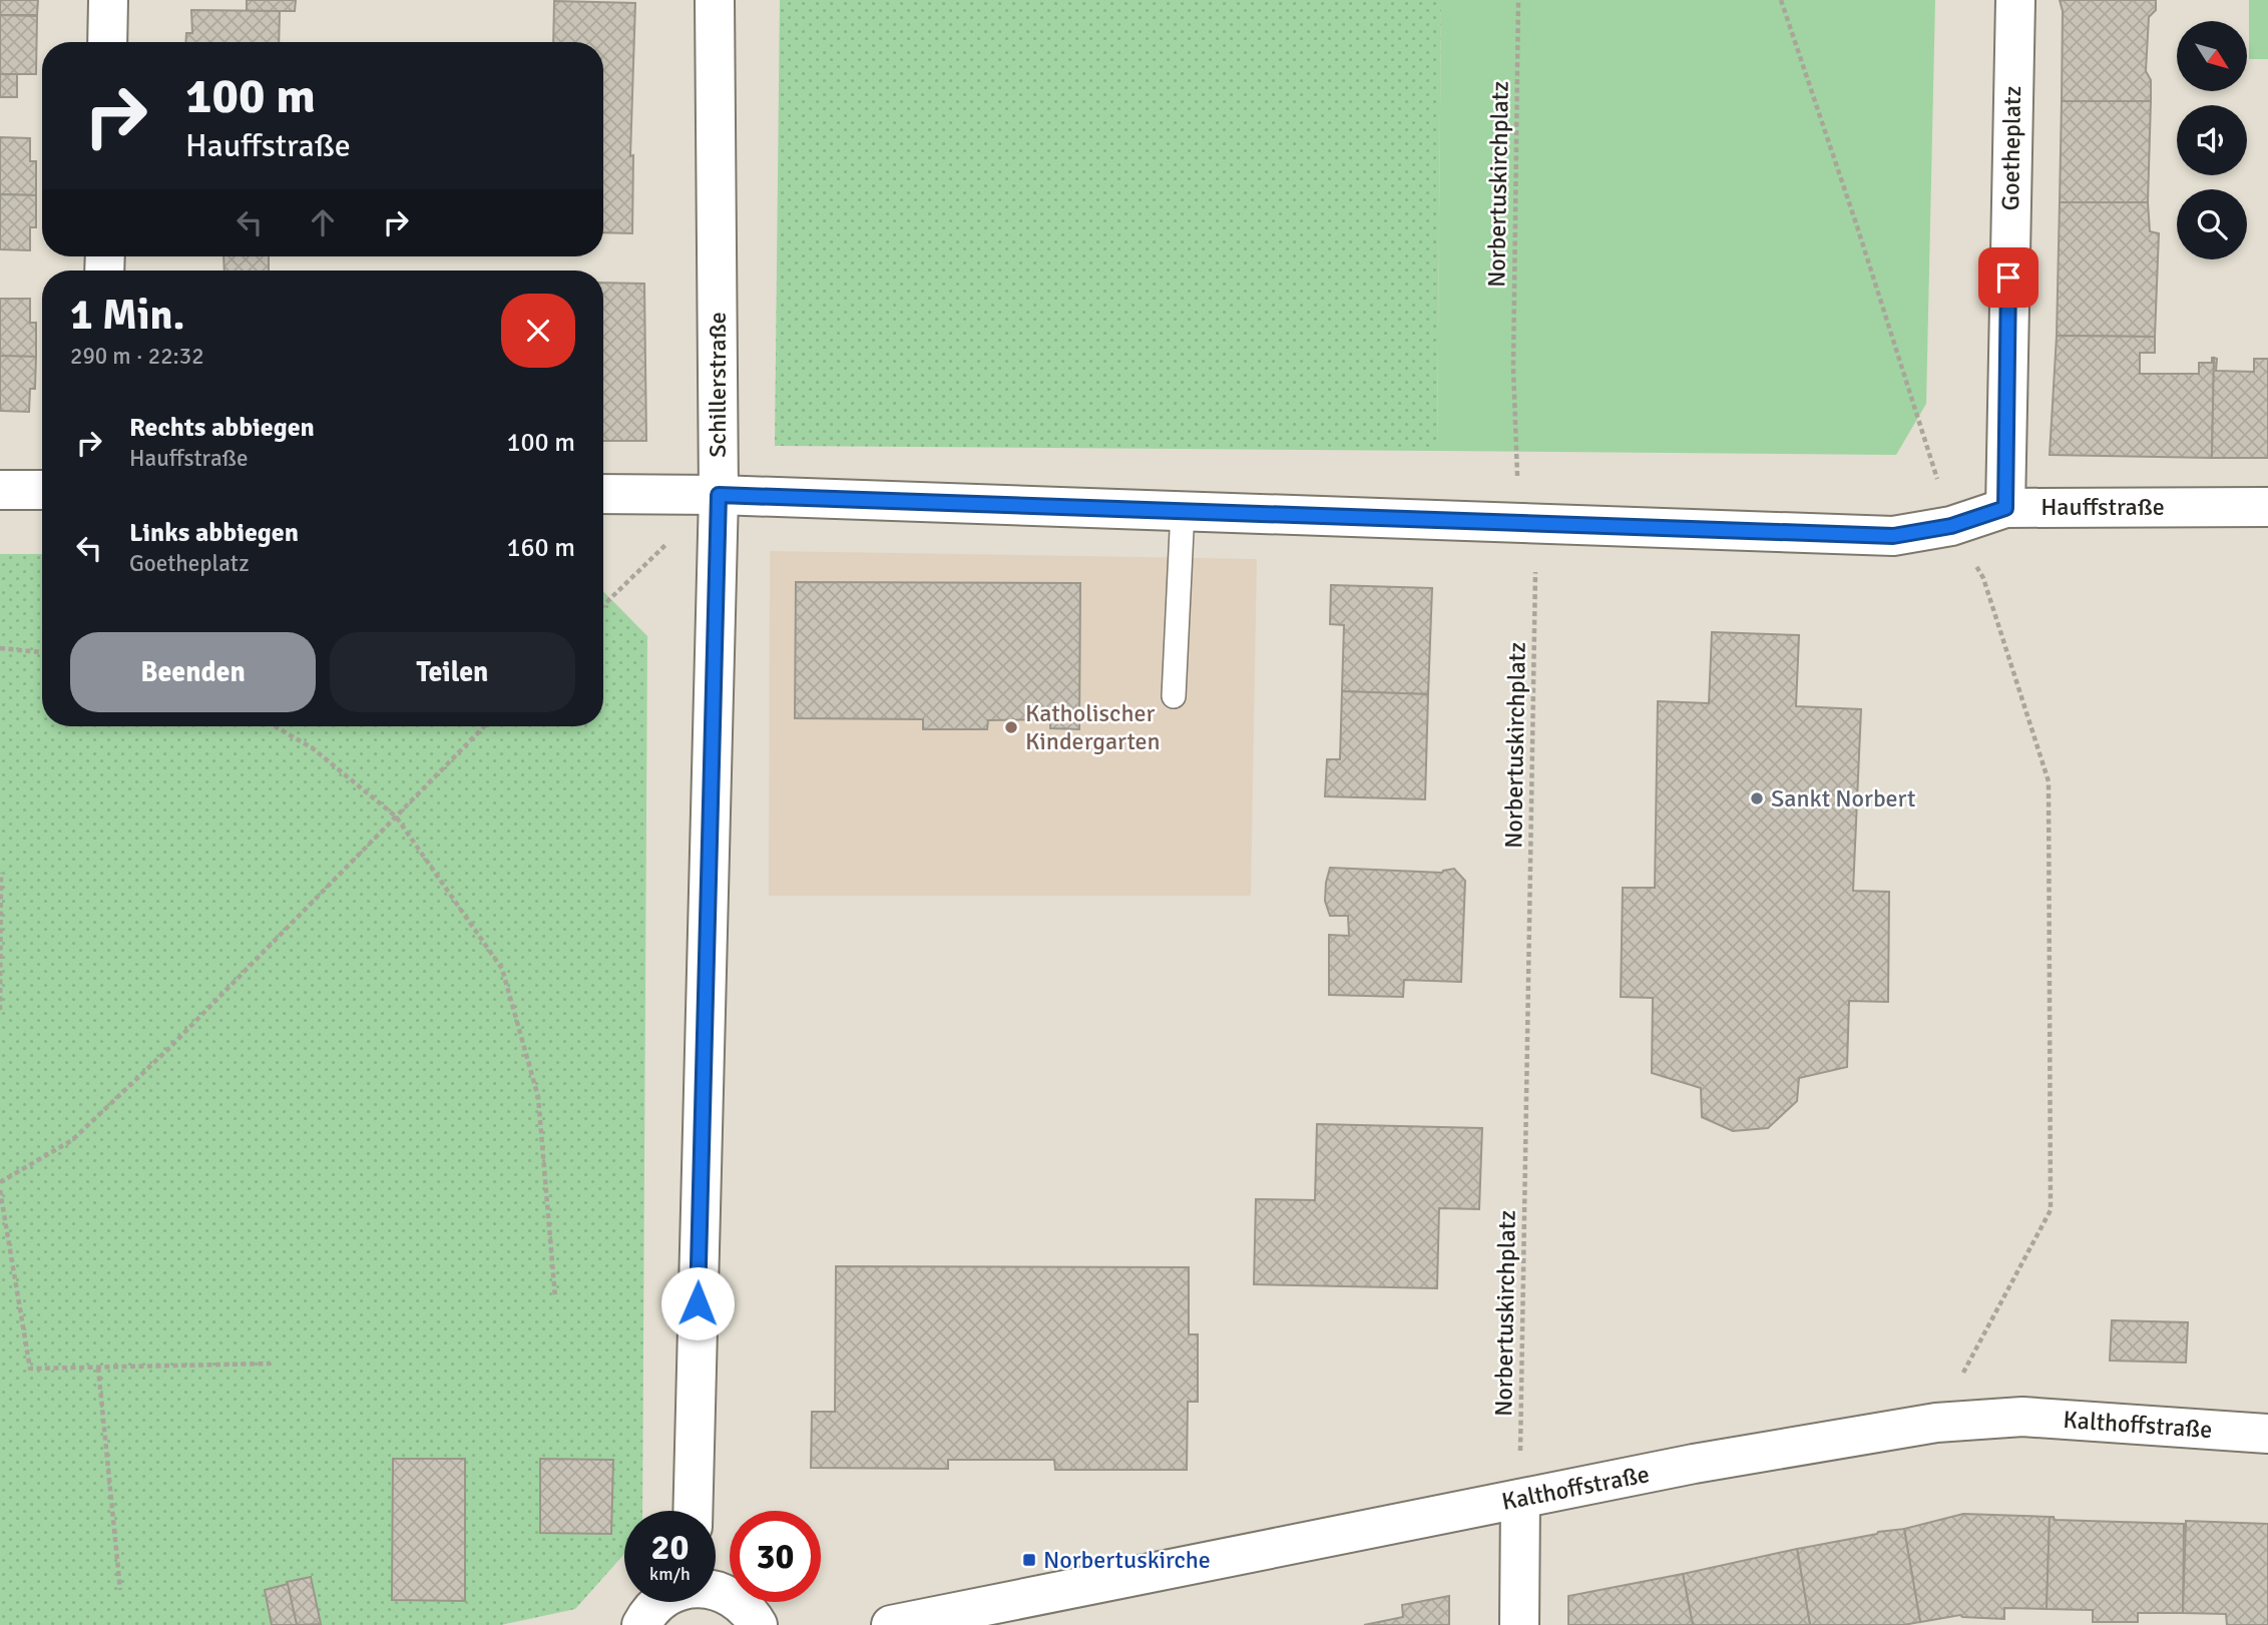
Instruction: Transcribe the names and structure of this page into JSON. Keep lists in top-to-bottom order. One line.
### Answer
{"streets":{"street":["Goetheplatz","Schillerstraße","Hauffstraße","Kalthoffstraße"],"path":["Norbertuskirchplatz"]},"crossings":[["Goetheplatz","Hauffstraße"],["Norbertuskirchplatz","Hauffstraße"],["Norbertuskirchplatz","Kalthoffstraße"],["Schillerstraße","Hauffstraße"]],"places":{"other":["Katholischer Kindergarten","Sankt Norbert"],"transit":["Norbertuskirche"]},"north":"bottom right","page":{"turn":["100 m","Hauffstraße"],"heading":["1 Min.","290 m · 22:32"],"list":[{"name":"Rechts abbiegen","note":"Hauffstraße","value":"100 m"},{"name":"Links abbiegen","note":"Goetheplatz","value":"160 m"}],"buttons":["Beenden","Teilen"],"speed":"20 km/h","limit":"30"}}
